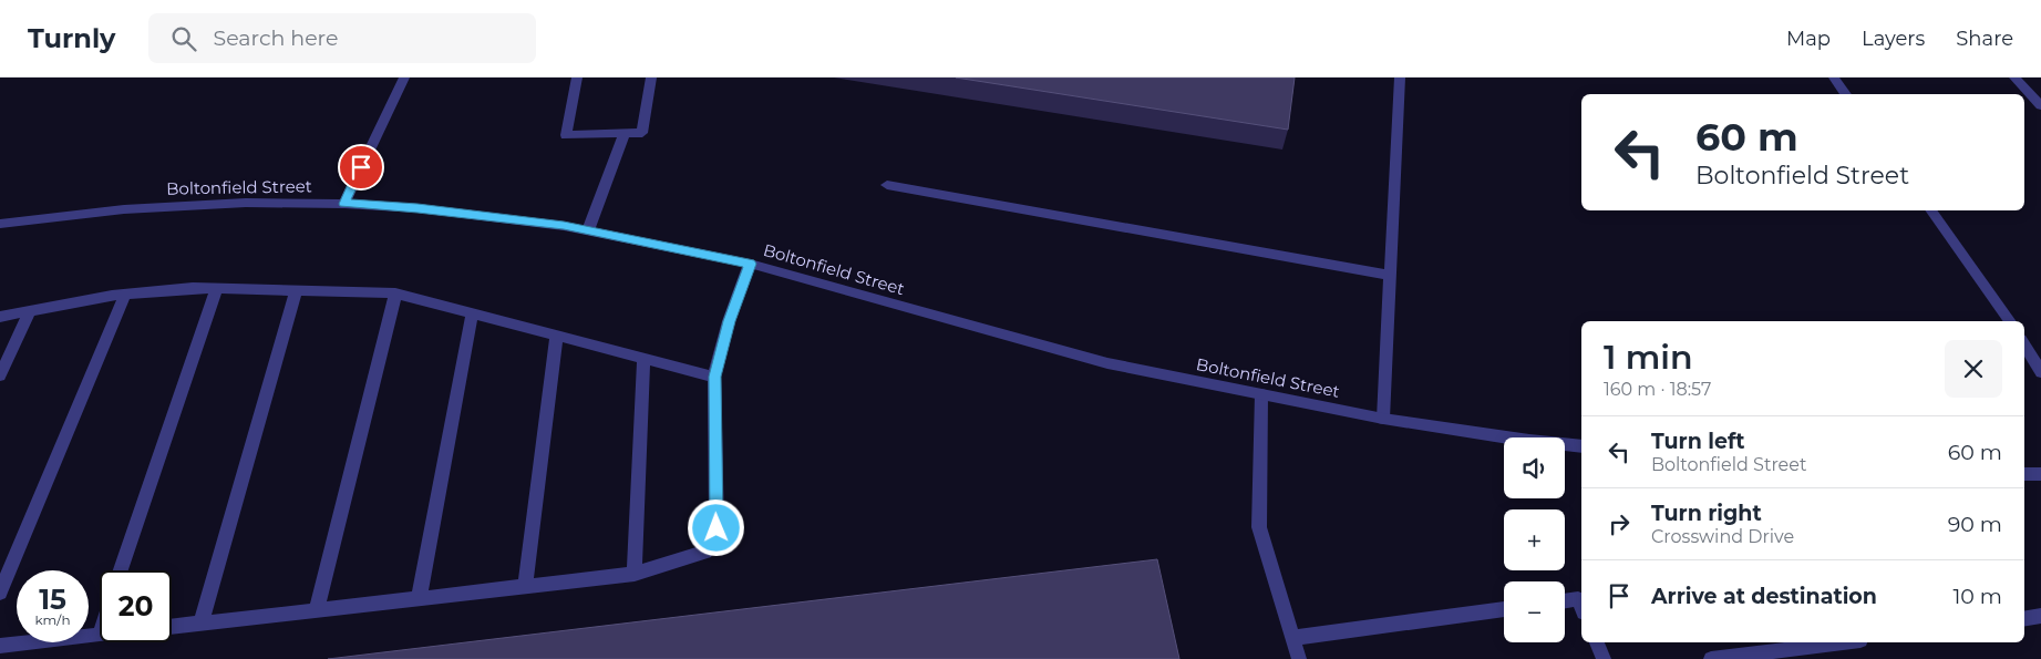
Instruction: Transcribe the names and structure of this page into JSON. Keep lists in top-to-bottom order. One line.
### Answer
{"streets":{"street":["Boltonfield Street"]},"page":{"header":"Turnly","search":"Search here","nav":["Map","Layers","Share"],"turn":["60 m","Boltonfield Street"],"heading":["1 min","160 m · 18:57"],"list":[{"name":"Turn left","note":"Boltonfield Street","value":"60 m"},{"name":"Turn right","note":"Crosswind Drive","value":"90 m"},{"name":"Arrive at destination","value":"10 m"}],"map_buttons":["+","−"],"speed":"15 km/h","limit":"20"}}
